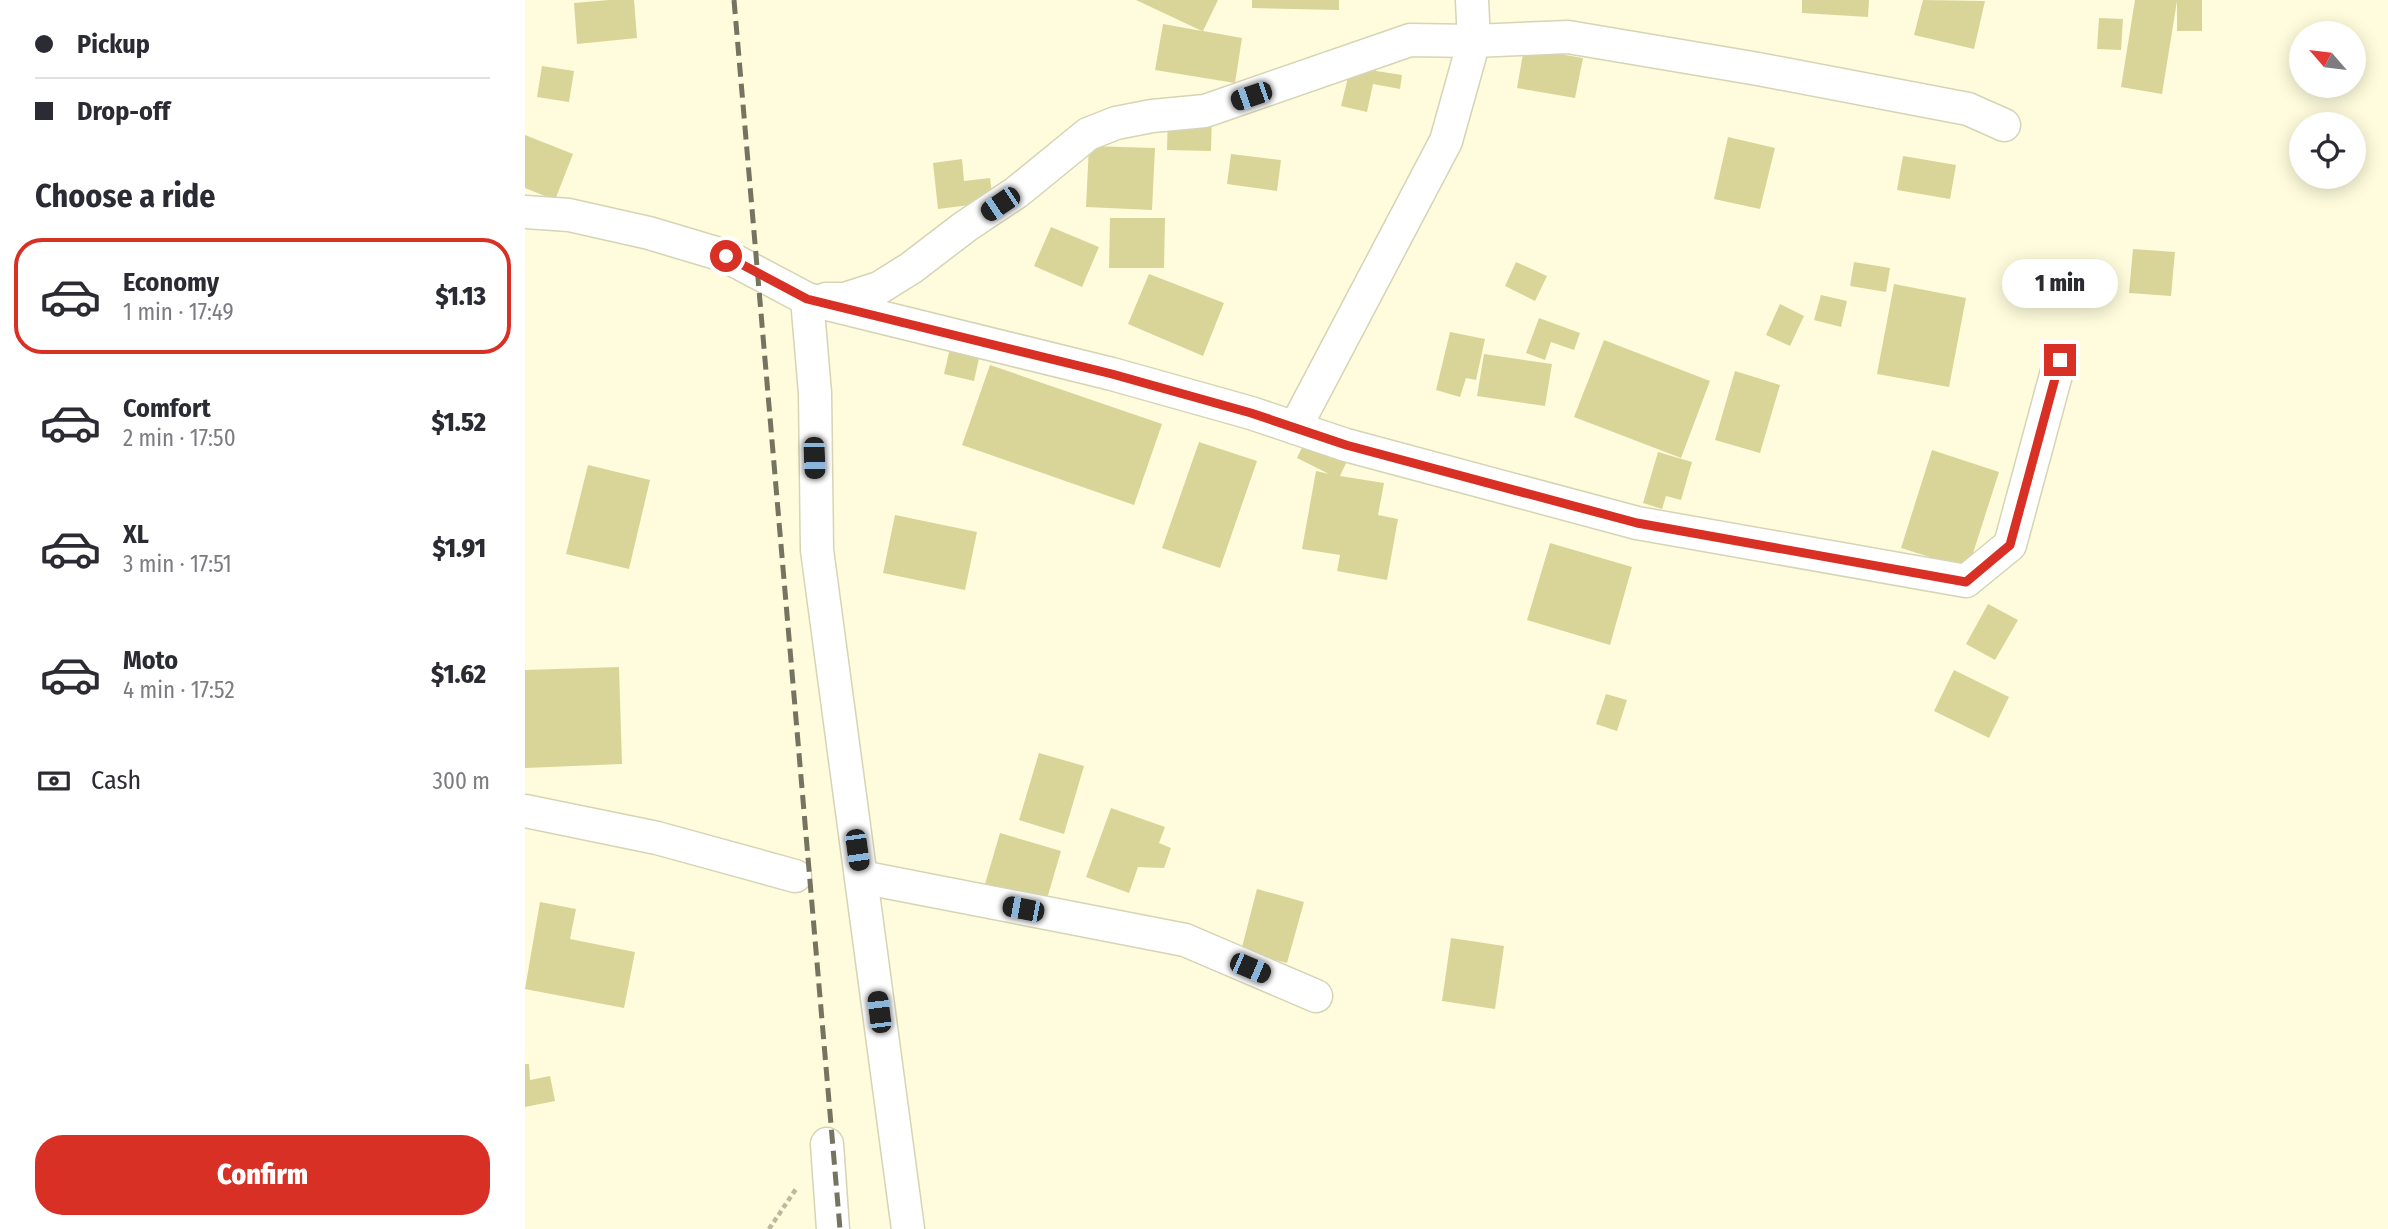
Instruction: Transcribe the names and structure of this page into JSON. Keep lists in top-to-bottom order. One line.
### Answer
{"north":"top left","page":{"banner":["Pickup","Drop-off"],"heading":"Choose a ride","list":[{"name":"Economy","note":"1 min · 17:49","value":"$1.13"},{"name":"Comfort","note":"2 min · 17:50","value":"$1.52"},{"name":"XL","note":"3 min · 17:51","value":"$1.91"},{"name":"Moto","note":"4 min · 17:52","value":"$1.62"}],"bubble":"1 min","pay":["Cash","300 m"],"buttons":"Confirm"}}
